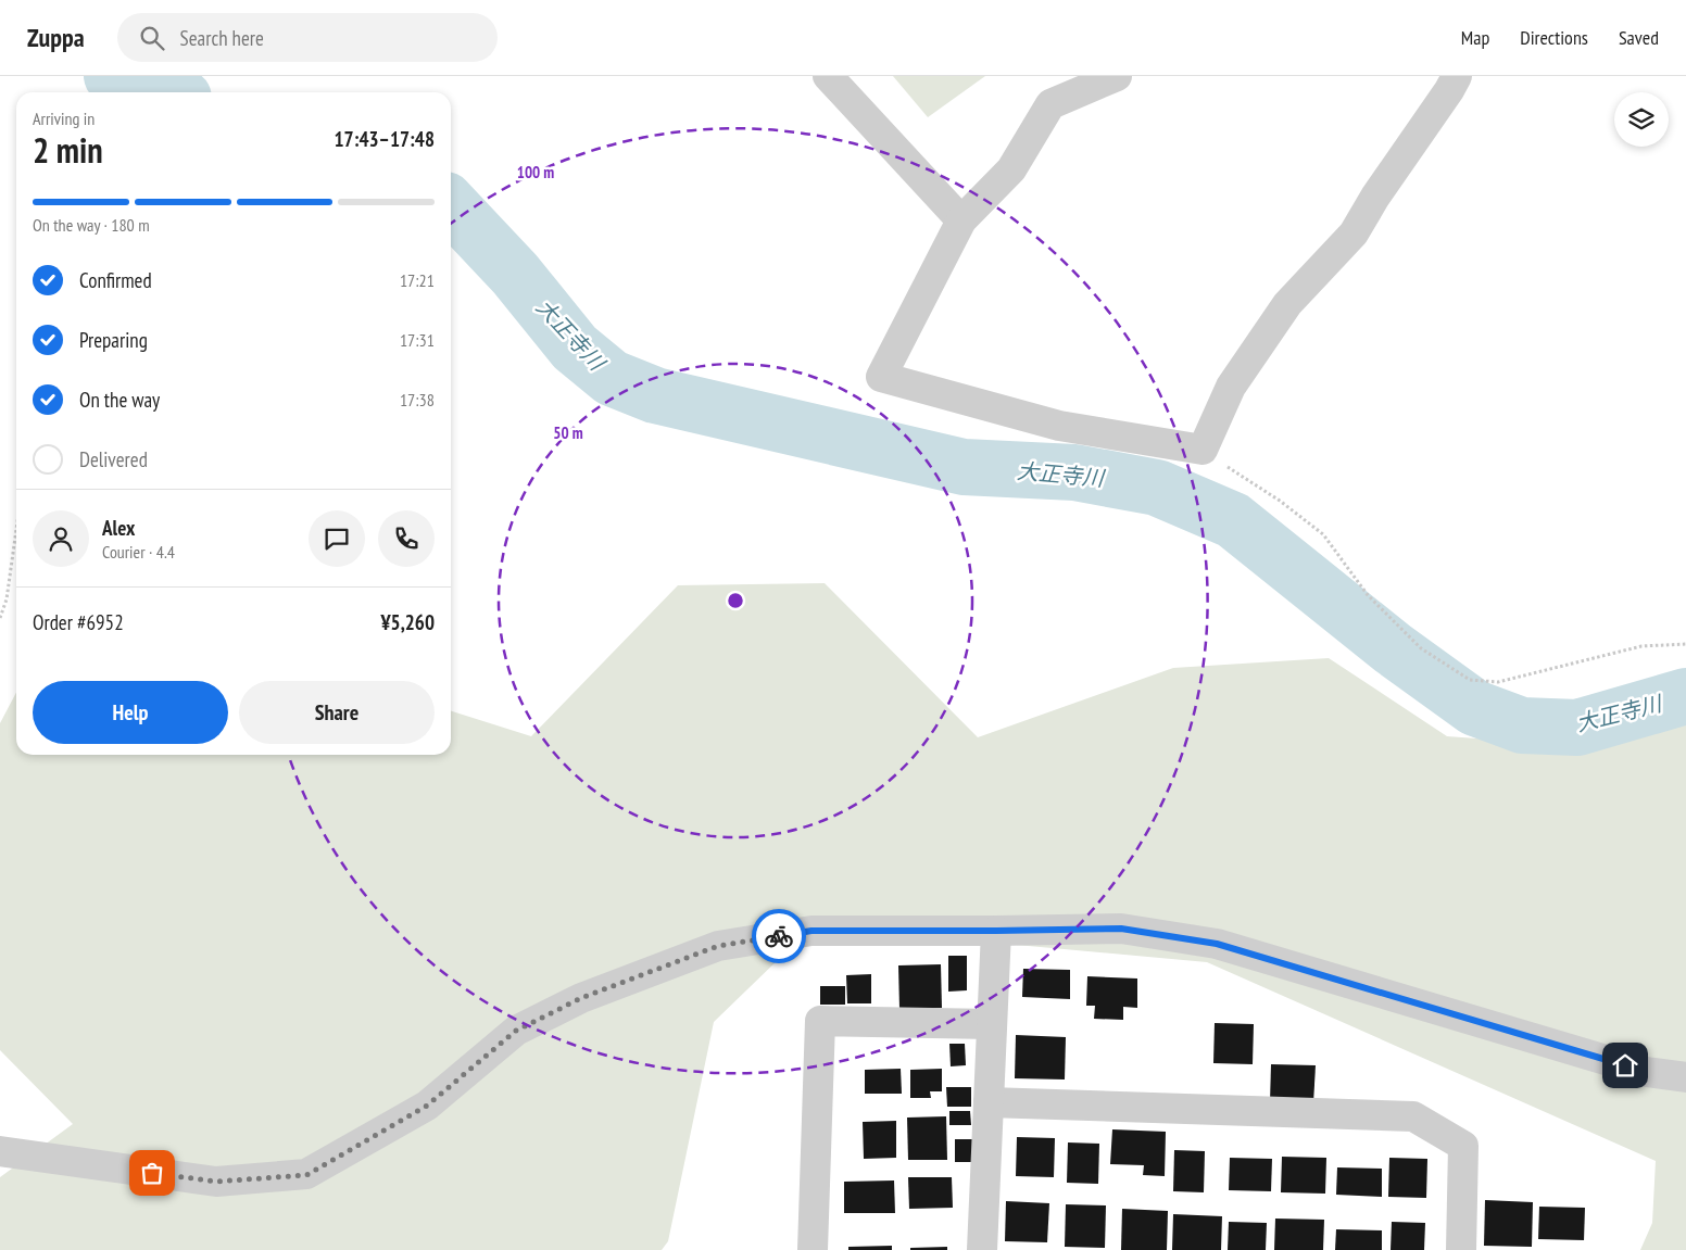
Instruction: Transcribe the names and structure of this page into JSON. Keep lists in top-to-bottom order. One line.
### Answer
{"water":["大正寺川"],"page":{"header":"Zuppa","search":"Search here","nav":["Map","Directions","Saved"],"heading":["2 min","Arriving in","17:43–17:48"],"panel":["Alex","Courier · 4.4","Order #6952","¥5,260"],"bar":"On the way · 180 m","list":[["Confirmed","17:21"],["Preparing","17:31"],["On the way","17:38"],"Delivered"],"buttons":["Help","Share"]},"rings":["100 m","50 m"]}
